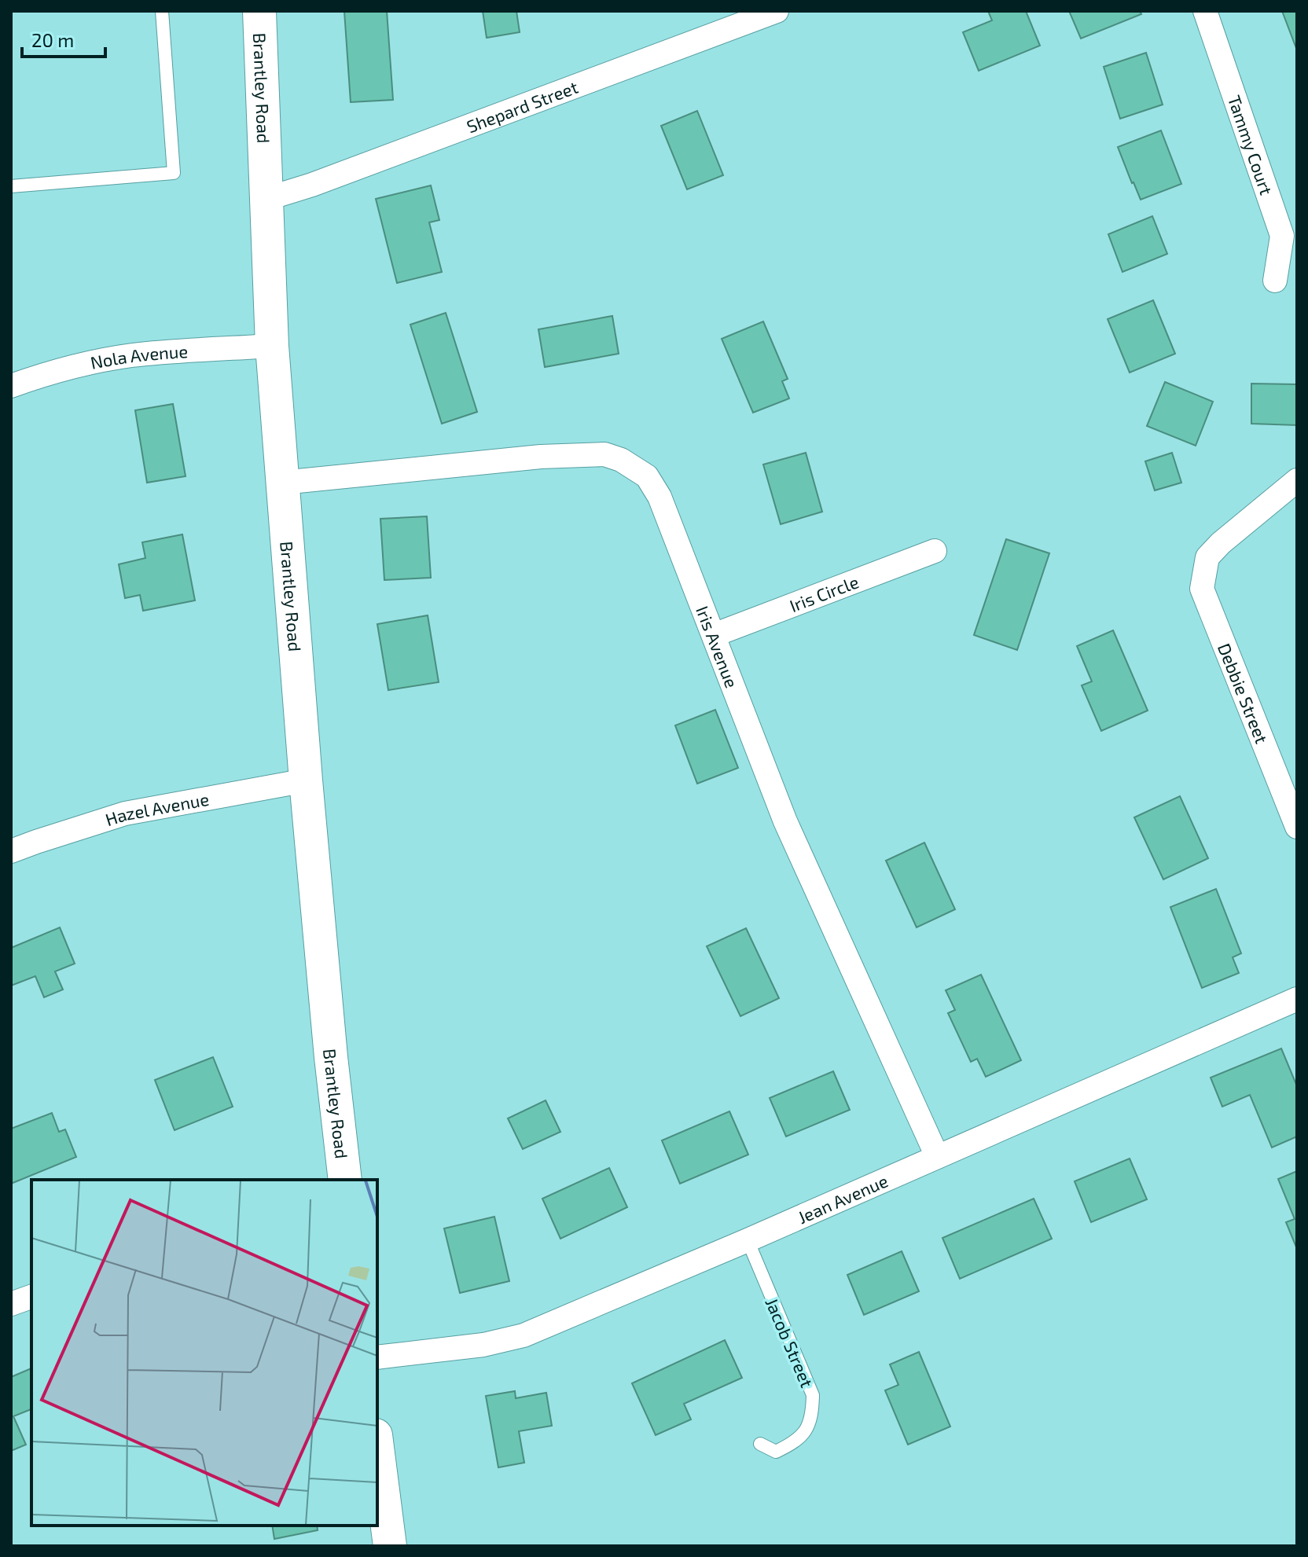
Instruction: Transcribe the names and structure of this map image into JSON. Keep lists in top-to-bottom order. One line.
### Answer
{"streets":{"street":["Brantley Road","Shepard Street","Tammy Court","Nola Avenue","Iris Circle","Iris Avenue","Debbie Street","Hazel Avenue","Jean Avenue"],"lane":["Jacob Street"]},"crossings":[["Brantley Road","Shepard Street"],["Brantley Road","Nola Avenue"],["Brantley Road","Iris Avenue"],["Brantley Road","Hazel Avenue"],["Iris Circle","Iris Avenue"],["Iris Avenue","Jean Avenue"],["Jean Avenue","Jacob Street"]],"scale_bar":"20 m"}
